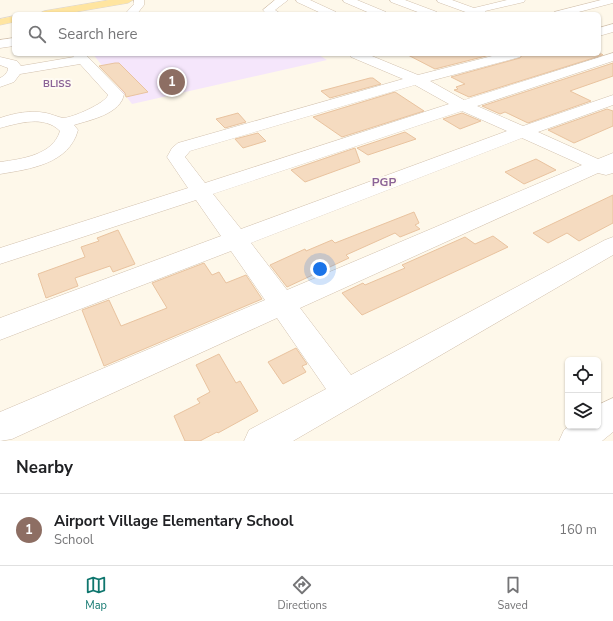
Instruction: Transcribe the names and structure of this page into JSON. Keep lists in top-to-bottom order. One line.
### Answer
{"districts":["BLISS","PGP"],"page":{"search":"Search here","pins":"1","heading":"Nearby","list":[{"mark":"1","name":"Airport Village Elementary School","note":"School","value":"160 m"}],"nav":["Map","Directions","Saved"]}}
